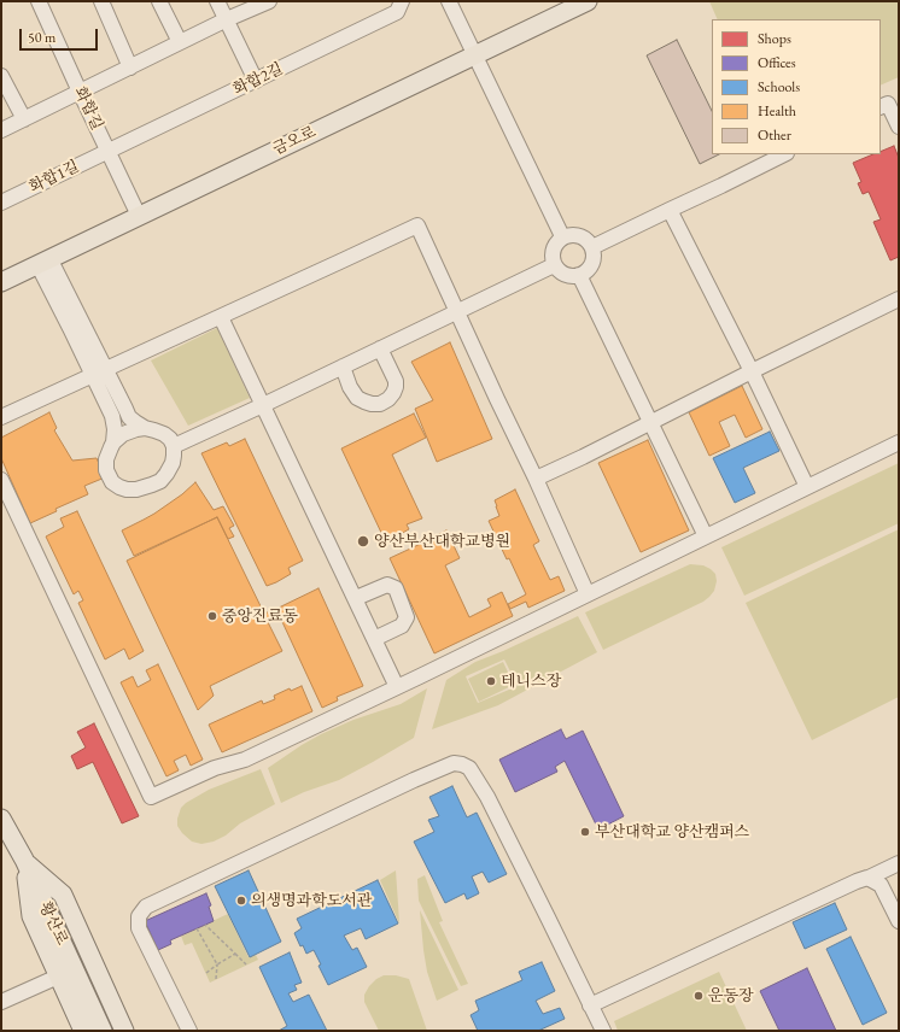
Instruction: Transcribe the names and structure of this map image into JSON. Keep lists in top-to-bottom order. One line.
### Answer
{"streets":{"main road":["금오로","황산로"],"street":["화합2길","화합길","화합1길"]},"crossings":[["화합2길","화합길"],["화합2길","화합1길"],["화합길","금오로"],["화합길","화합1길"]],"places":["양산부산대학교병원","중앙진료동","테니스장","부산대학교 양산캠퍼스","의생명과학도서관","운동장"],"legend":["Shops","Offices","Schools","Health","Other"],"scale_bar":"50 m"}
